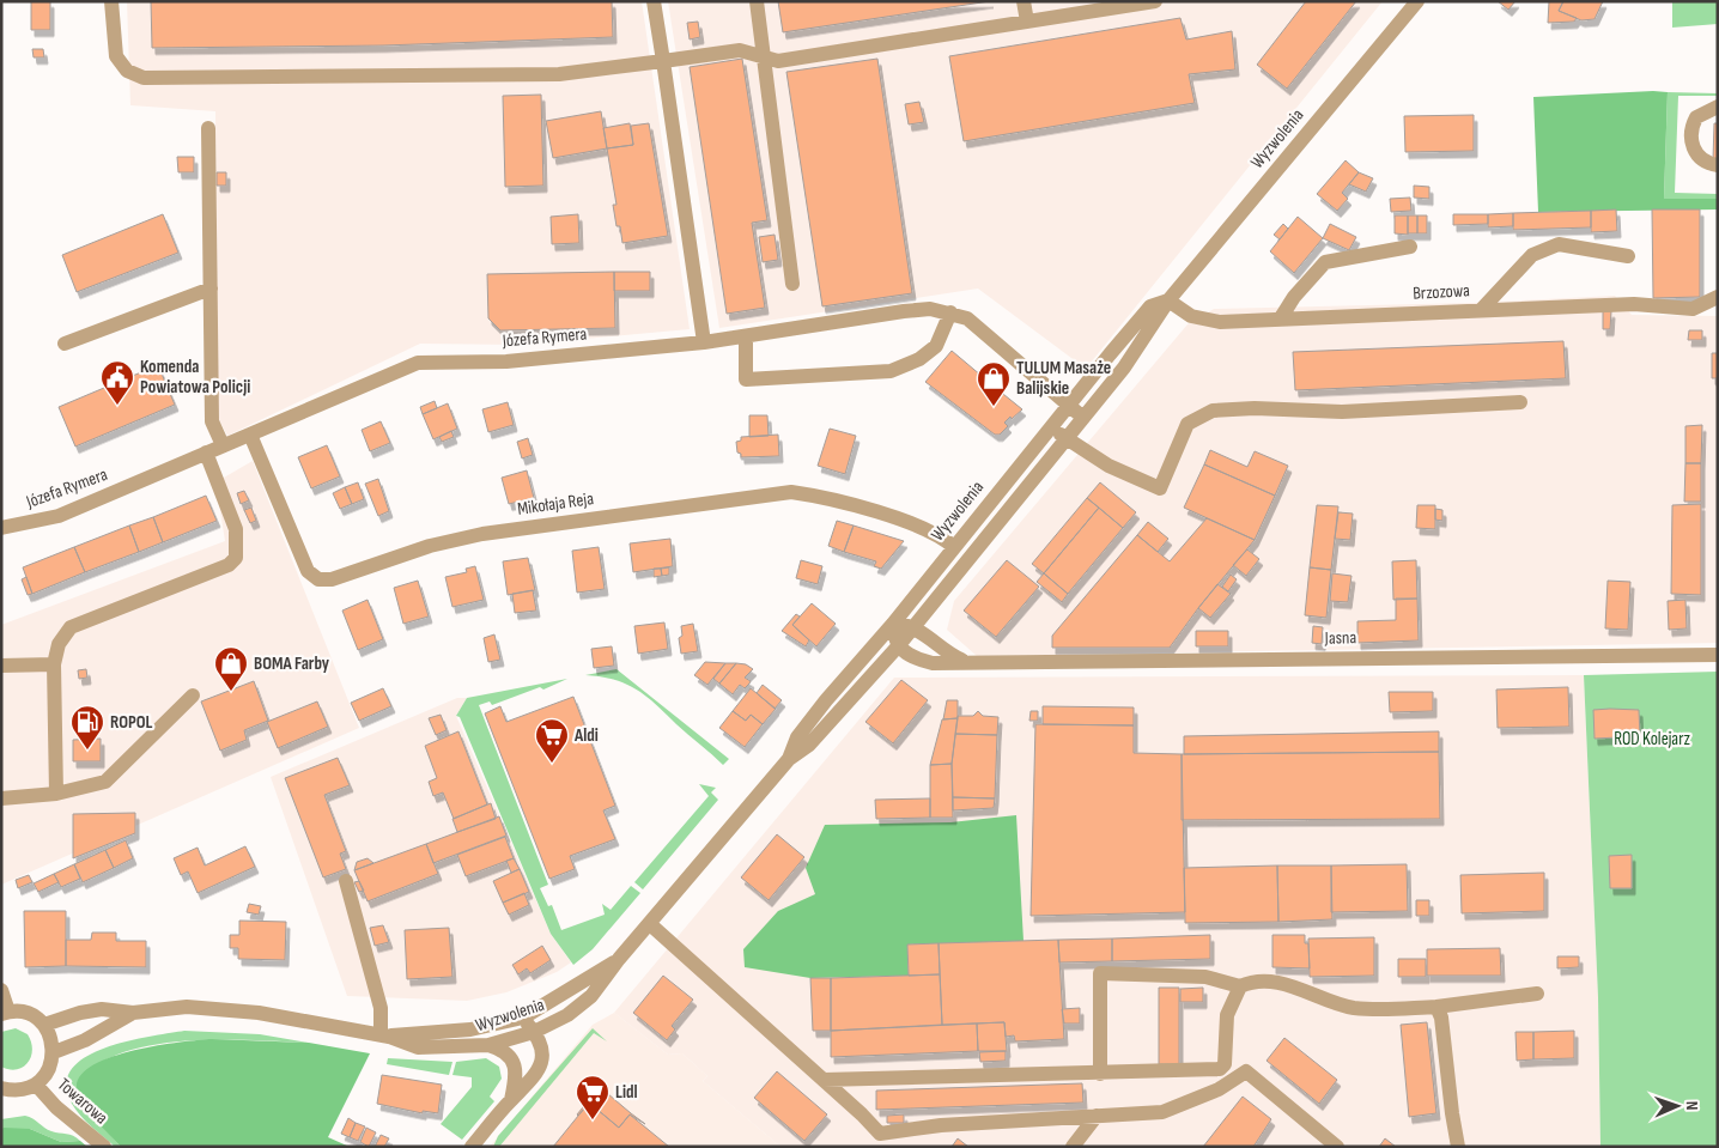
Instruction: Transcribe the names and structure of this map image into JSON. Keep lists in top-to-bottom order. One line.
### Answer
{"streets":{"street":["Wyzwolenia","Brzozowa","Józefa Rymera","Mikołaja Reja","Jasna","Towarowa"]},"crossings":[["Wyzwolenia","Brzozowa"],["Wyzwolenia","Józefa Rymera"],["Wyzwolenia","Mikołaja Reja"],["Wyzwolenia","Jasna"],["Józefa Rymera","Mikołaja Reja"]],"parks":["ROD Kolejarz"],"places":{"public building":["Komenda Powiatowa Policji"],"shop":["TULUM Masaże Balijskie","BOMA Farby"],"fuel station":["ROPOL"],"supermarket":["Aldi","Lidl"]},"north":"right"}
